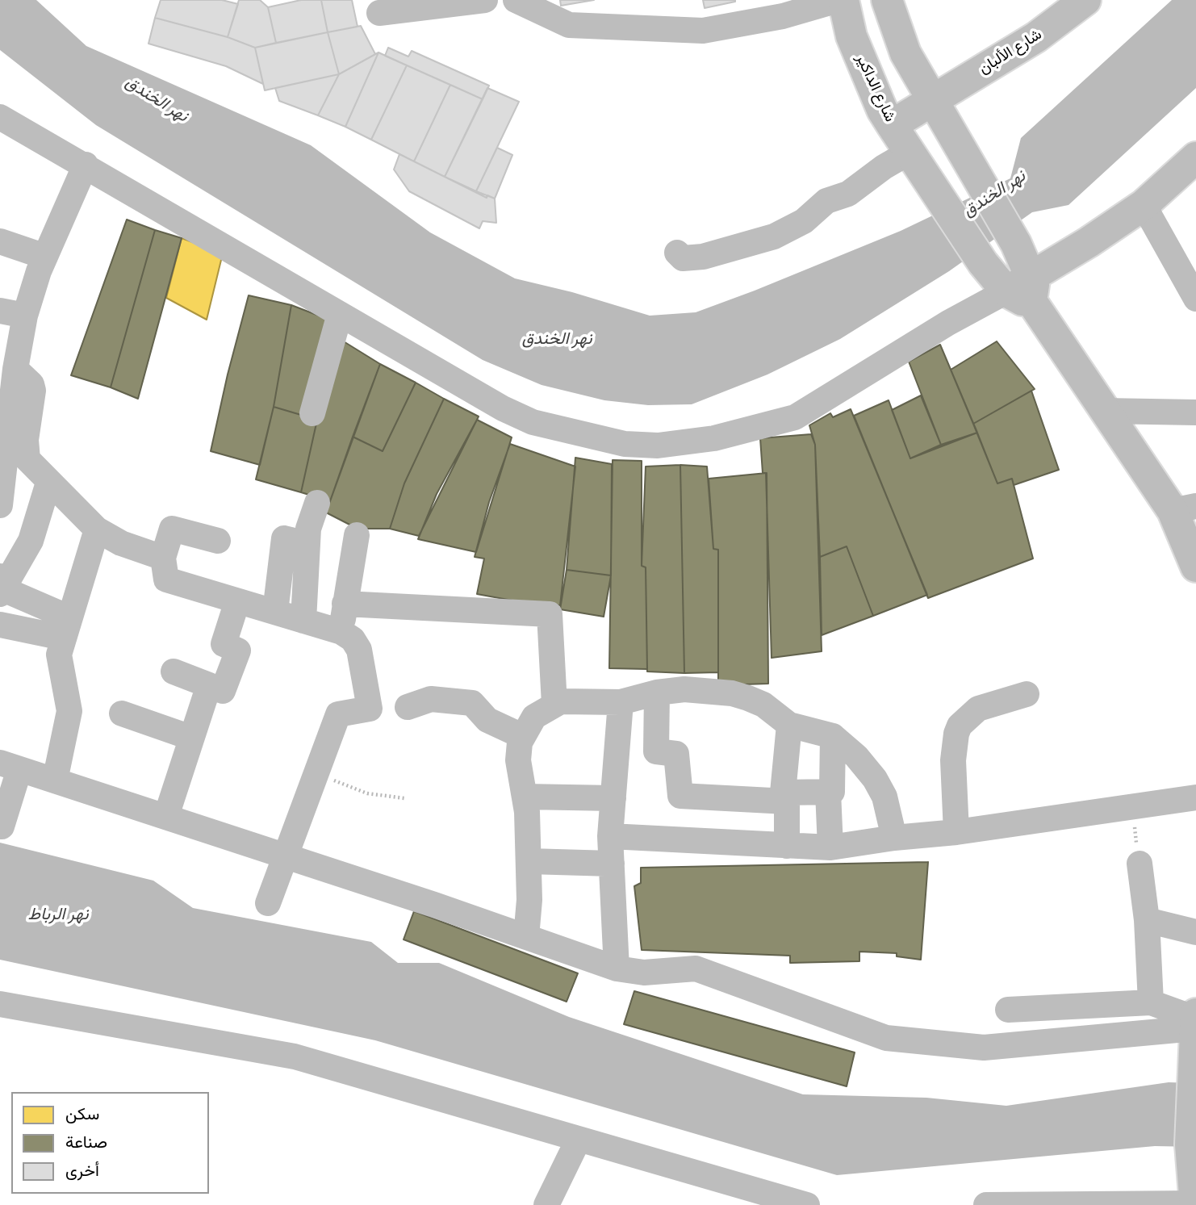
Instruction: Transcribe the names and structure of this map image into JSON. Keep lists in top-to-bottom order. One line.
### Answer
{"streets":{"main road":["شارع الألبان","شارع الداكير"]},"crossings":[["شارع الألبان","شارع الداكير"]],"water":["نهر الخندق","نهر الرباط"],"legend":["سكن","صناعة","أخرى"]}
